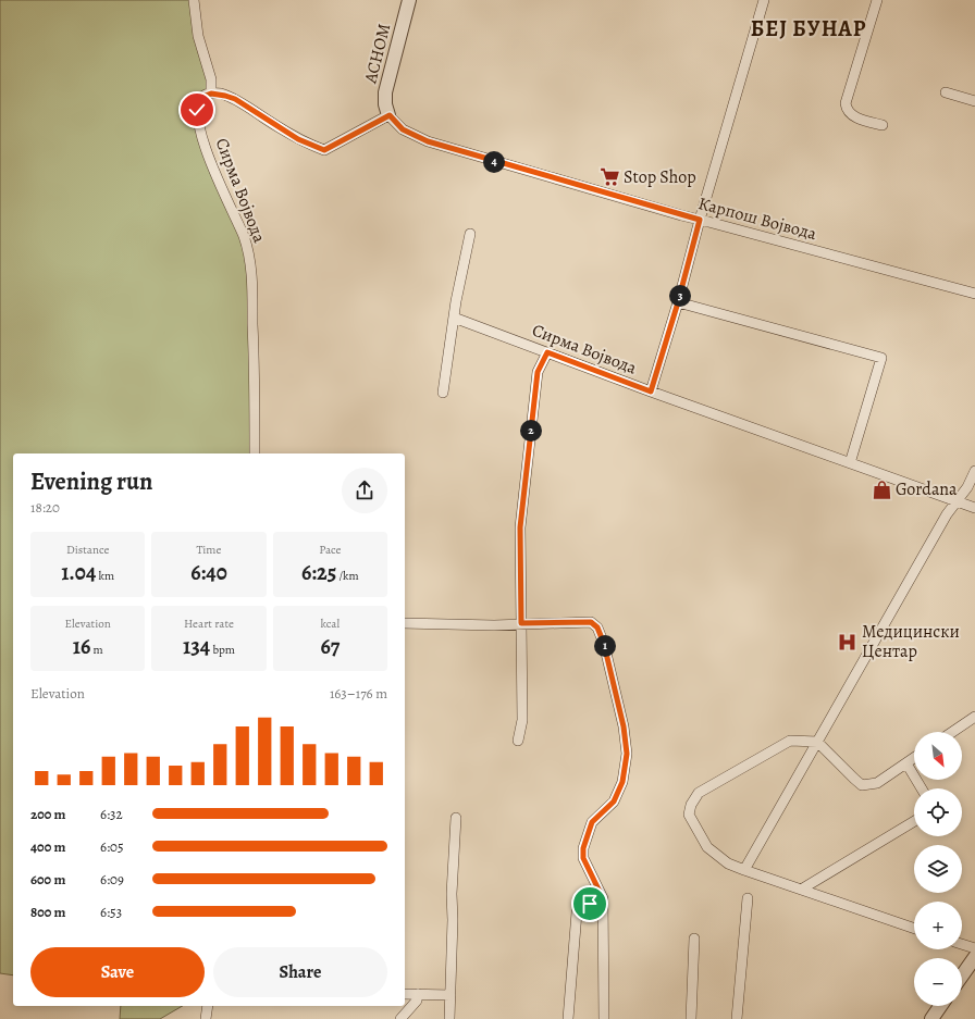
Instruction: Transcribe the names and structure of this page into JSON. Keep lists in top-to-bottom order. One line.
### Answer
{"streets":{"street":["АСНОМ","Сирма Војвода","Карпош Војвода"]},"crossings":[["АСНОМ","Карпош Војвода"]],"districts":["БЕЈ БУНАР"],"places":{"supermarket":["Stop Shop"],"shop":["Gordana"],"hospital":["Медицински Центар"]},"north":"bottom right","page":{"pins":["4","3","2","1"],"heading":["Evening run","18:20"],"stats":[["Distance","1.04 km"],["Time","6:40"],["Pace","6:25 /km"],["Elevation","16 m"],["Heart rate","134 bpm"],["kcal","67"]],"chart":["Elevation","163–176 m"],"map_buttons":["+","−"],"list":[{"name":"200 m","note":"6:32"},{"name":"400 m","note":"6:05"},{"name":"600 m","note":"6:09"},{"name":"800 m","note":"6:53"}],"buttons":["Save","Share"]}}
